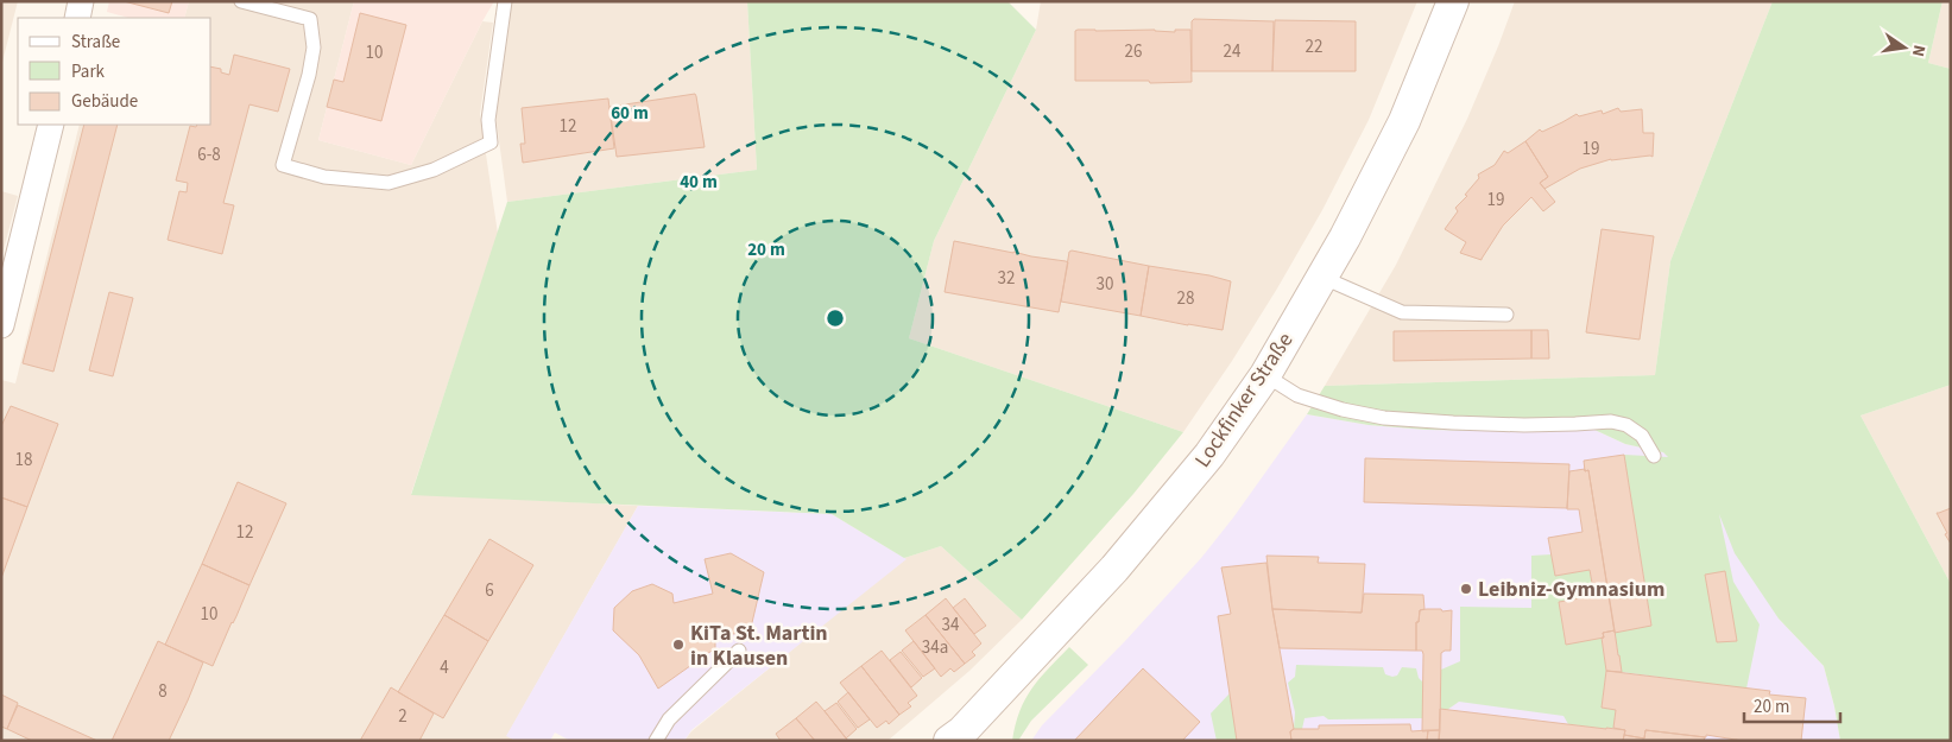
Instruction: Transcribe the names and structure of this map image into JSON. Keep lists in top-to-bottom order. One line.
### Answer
{"streets":{"street":["Lockfinker Straße"]},"places":["Leibniz-Gymnasium","KiTa St. Martin in Klausen"],"house_numbers":["22","26","24","10","12","19","6-8","19","32","30","28","18","12","6","10","34","34a","4","8","2"],"legend":["Straße","Park","Gebäude"],"scale_bar":"20 m","north":"right","rings":["60 m","40 m","20 m"]}
